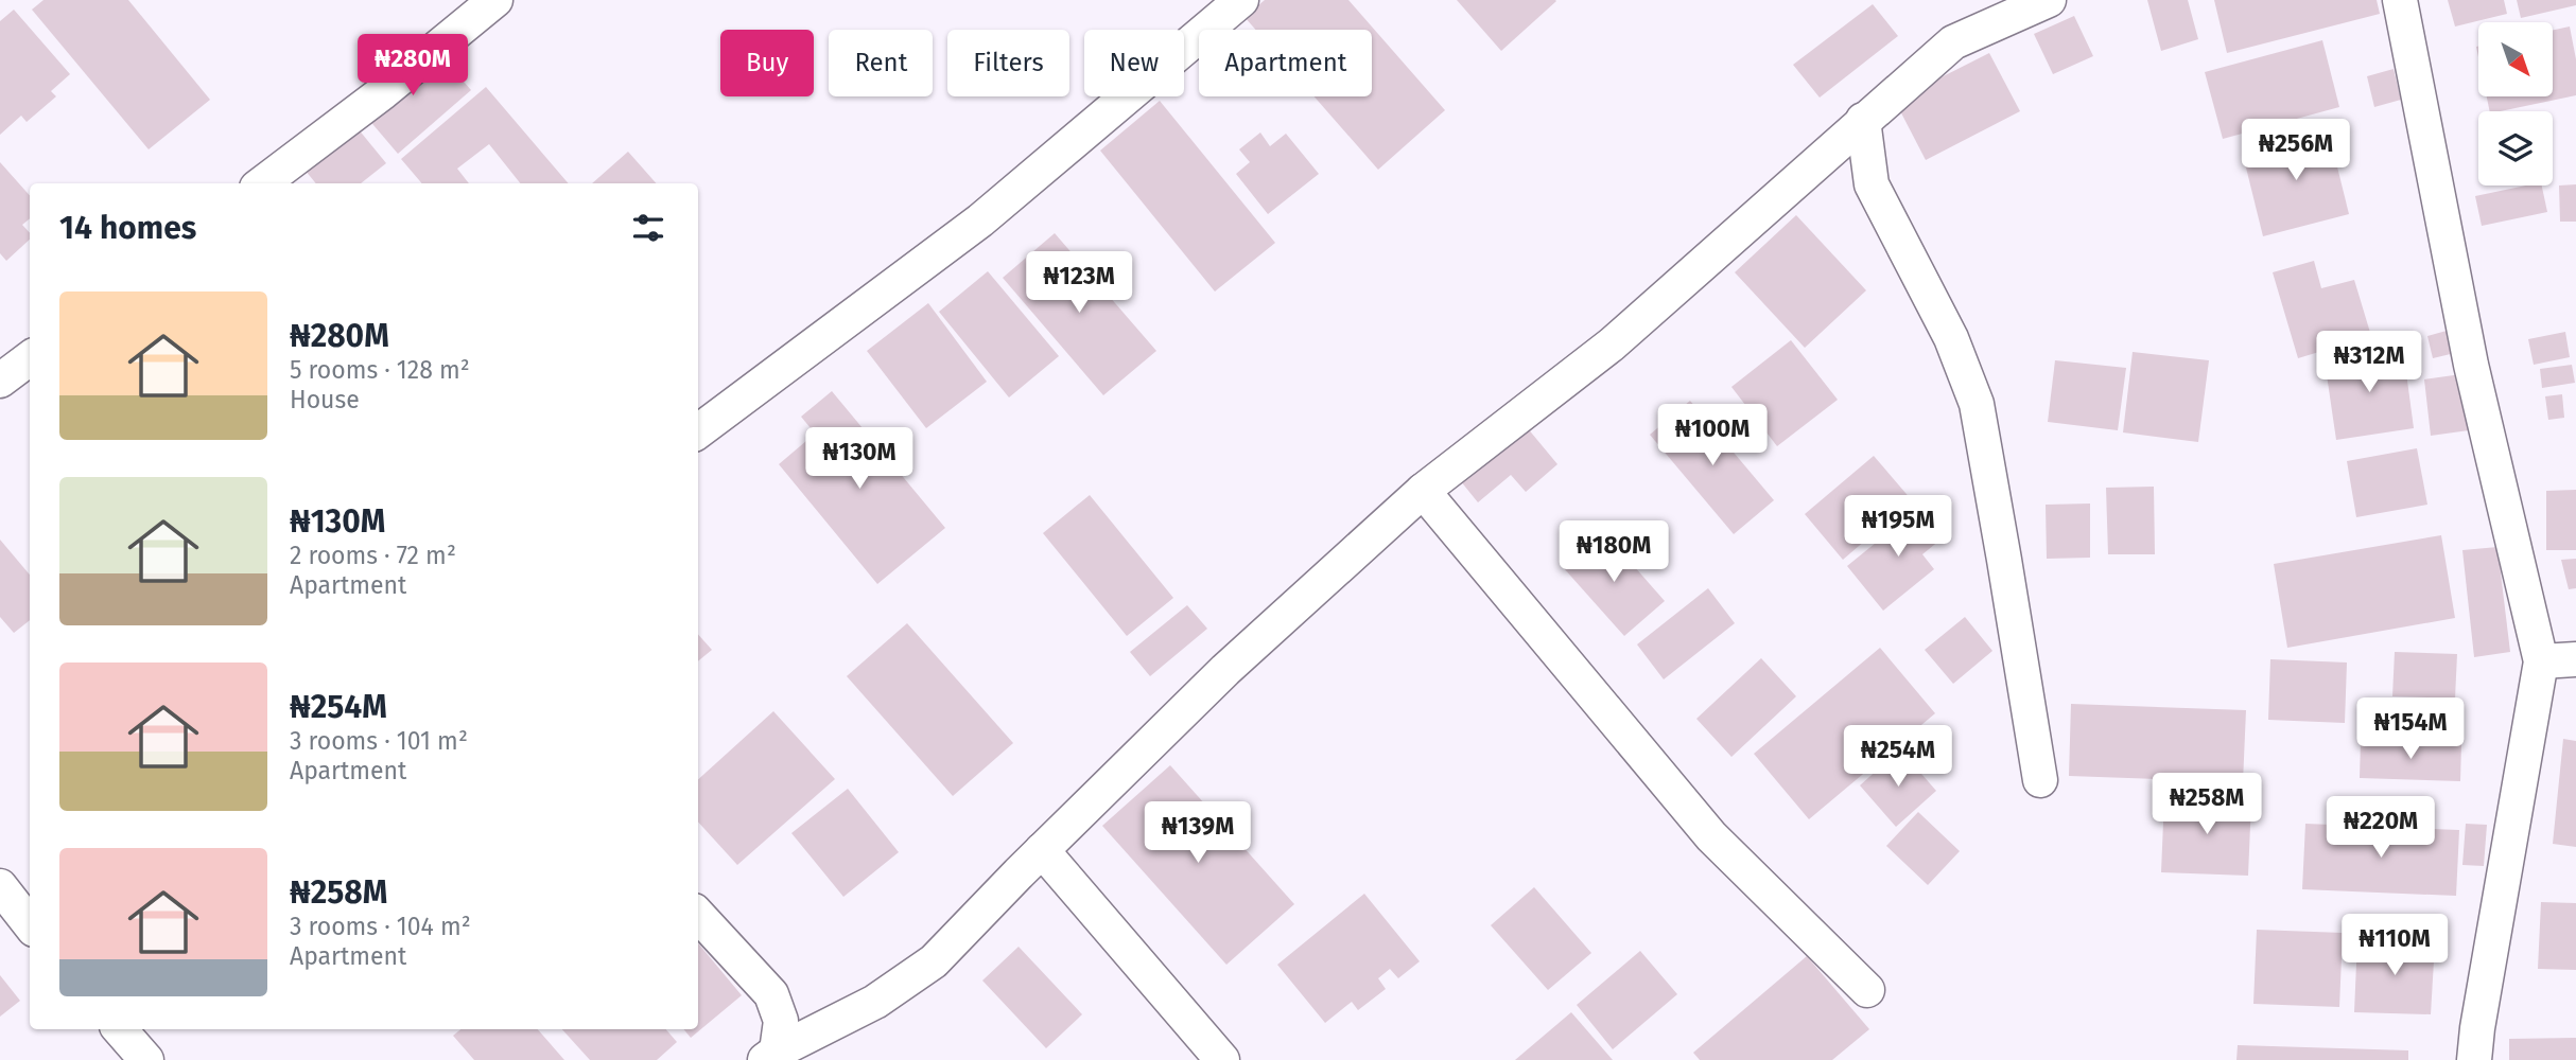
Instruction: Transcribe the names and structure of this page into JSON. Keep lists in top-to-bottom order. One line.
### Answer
{"north":"bottom right","page":{"chip":["Buy","Rent","Filters","New","Apartment"],"price":["₦280M","₦256M","₦123M","₦312M","₦100M","₦130M","₦195M","₦180M","₦154M","₦254M","₦258M","₦220M","₦139M","₦110M"],"heading":"14 homes","list":[{"name":"₦280M","note":"5 rooms · 128 m² · House"},{"name":"₦130M","note":"2 rooms · 72 m² · Apartment"},{"name":"₦254M","note":"3 rooms · 101 m² · Apartment"},{"name":"₦258M","note":"3 rooms · 104 m² · Apartment"}]}}
